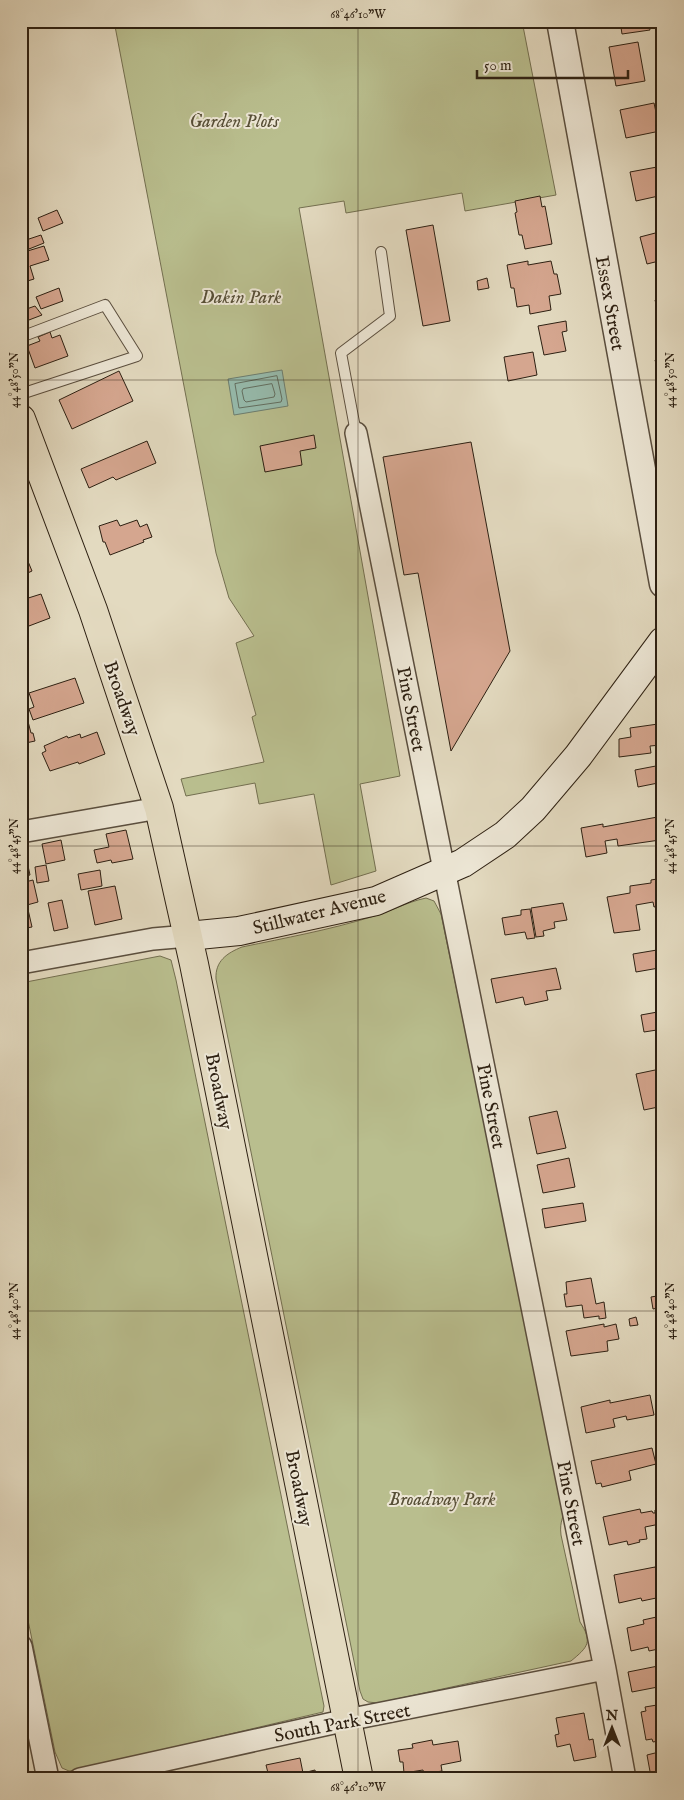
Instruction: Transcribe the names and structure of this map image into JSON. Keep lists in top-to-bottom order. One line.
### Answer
{"streets":{"main road":["Broadway","Stillwater Avenue"],"street":["Essex Street","Pine Street","South Park Street"]},"crossings":[["Broadway","Stillwater Avenue"],["Broadway","South Park Street"],["Pine Street","Stillwater Avenue"],["Pine Street","South Park Street"]],"parks":["Garden Plots","Dakin Park","Broadway Park"],"scale_bar":"50 m","north":"top","coordinates":["68°46'10\"W","44°48'50\"N","44°48'45\"N","44°48'40\"N"]}
